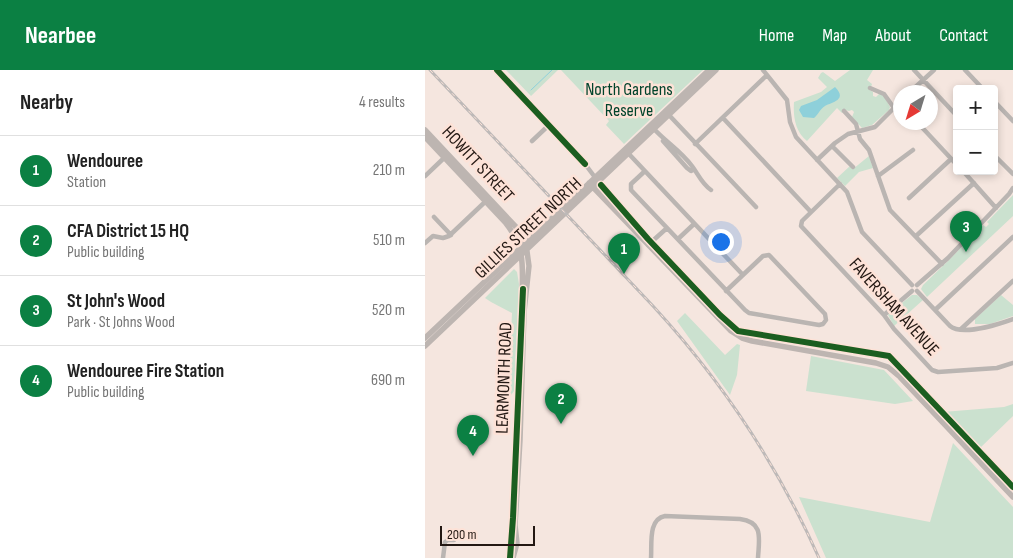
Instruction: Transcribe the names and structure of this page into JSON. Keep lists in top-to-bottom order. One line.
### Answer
{"streets":{"main road":["HOWITT STREET","GILLIES STREET NORTH","LEARMONTH ROAD"],"street":["FAVERSHAM AVENUE"]},"crossings":[["HOWITT STREET","GILLIES STREET NORTH"],["HOWITT STREET","LEARMONTH ROAD"],["GILLIES STREET NORTH","LEARMONTH ROAD"]],"parks":["North Gardens Reserve"],"scale_bar":"200 m","north":"bottom left","page":{"header":"Nearbee","nav":["Home","Map","About","Contact"],"heading":["Nearby","4 results"],"map_buttons":["+","−"],"list":[{"mark":"1","name":"Wendouree","note":"Station","value":"210 m"},{"mark":"2","name":"CFA District 15 HQ","note":"Public building","value":"510 m"},{"mark":"3","name":"St John's Wood","note":"Park · St Johns Wood","value":"520 m"},{"mark":"4","name":"Wendouree Fire Station","note":"Public building","value":"690 m"}],"pins":["3","1","2","4"],"scale":"200 m"}}
